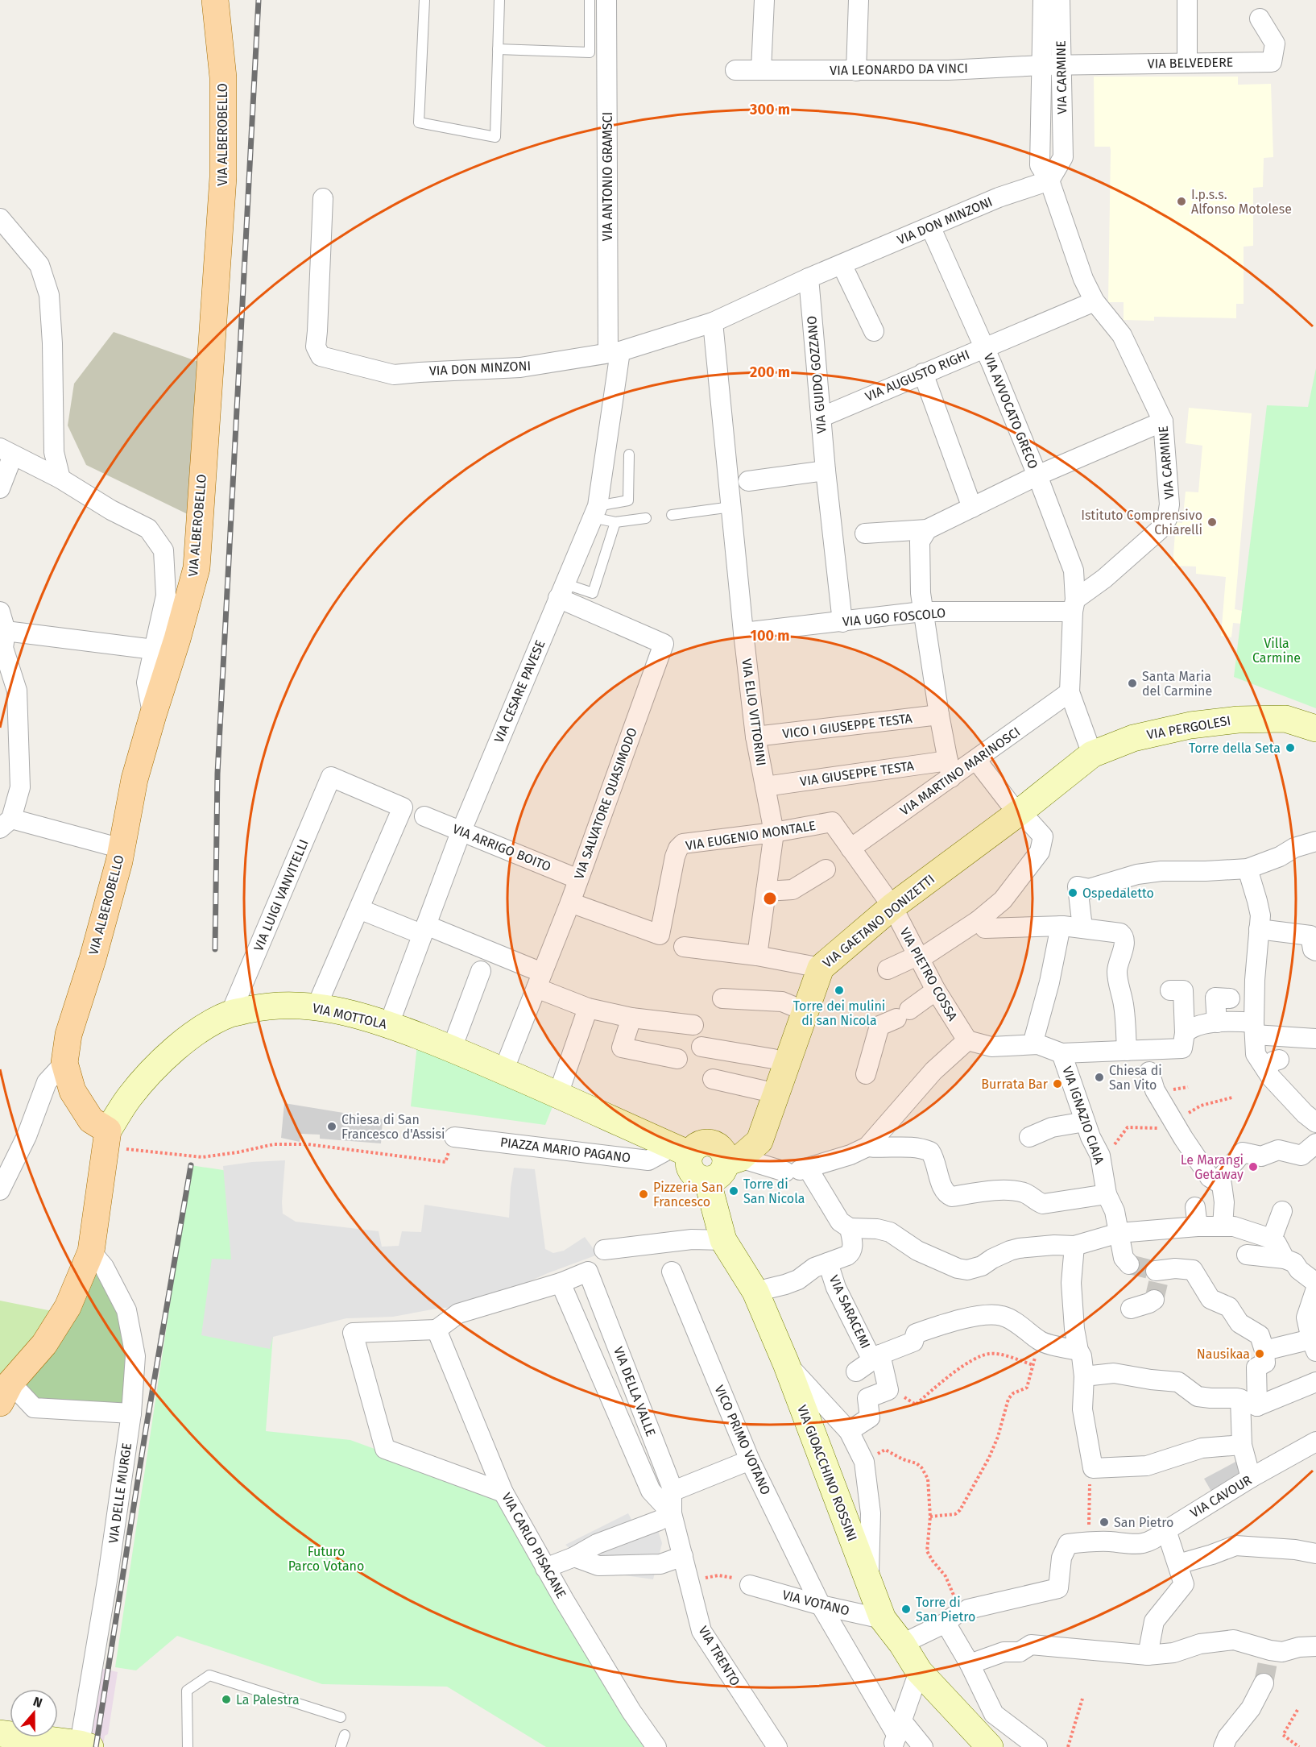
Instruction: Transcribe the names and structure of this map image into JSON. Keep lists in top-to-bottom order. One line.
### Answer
{"streets":{"main road":["VIA ALBEROBELLO","VIA MOTTOLA"],"street":["VIA BELVEDERE","VIA LEONARDO DA VINCI","VIA CARMINE","VIA ANTONIO GRAMSCI","VIA DON MINZONI","VIA GUIDO GOZZANO","VIA AUGUSTO RIGHI","VIA AVVOCATO GRECO","VIA UGO FOSCOLO","VIA CESARE PAVESE","VIA ELIO VITTORINI","VICO I GIUSEPPE TESTA","VIA PERGOLESI","VIA MARTINO MARINOSCI","VIA GIUSEPPE TESTA","VIA SALVATORE QUASIMODO","VIA EUGENIO MONTALE","VIA ARRIGO BOITO","VIA LUIGI VANVITELLI","VIA GAETANO DONIZETTI","VIA PIETRO COSSA","VIA IGNAZIO CIAIA","PIAZZA MARIO PAGANO","VIA SARACEMI","VIA DELLA VALLE","VICO PRIMO VOTANO","VIA GIOACCHINO ROSSINI","VIA DELLE MURGE","VIA CAVOUR","VIA CARLO PISACANE","VIA VOTANO","VIA TRENTO"]},"crossings":[["VIA BELVEDERE","VIA LEONARDO DA VINCI"],["VIA BELVEDERE","VIA CARMINE"],["VIA LEONARDO DA VINCI","VIA CARMINE"],["VIA CARMINE","VIA DON MINZONI"],["VIA CARMINE","VIA AUGUSTO RIGHI"],["VIA CARMINE","VIA AVVOCATO GRECO"],["VIA CARMINE","VIA UGO FOSCOLO"],["VIA ALBEROBELLO","VIA MOTTOLA"],["VIA ANTONIO GRAMSCI","VIA DON MINZONI"],["VIA ANTONIO GRAMSCI","VIA CESARE PAVESE"],["VIA DON MINZONI","VIA GUIDO GOZZANO"],["VIA DON MINZONI","VIA AVVOCATO GRECO"],["VIA DON MINZONI","VIA CESARE PAVESE"],["VIA DON MINZONI","VIA ELIO VITTORINI"],["VIA GUIDO GOZZANO","VIA AUGUSTO RIGHI"],["VIA GUIDO GOZZANO","VIA UGO FOSCOLO"],["VIA AUGUSTO RIGHI","VIA AVVOCATO GRECO"],["VIA AVVOCATO GRECO","VIA UGO FOSCOLO"],["VIA UGO FOSCOLO","VIA ELIO VITTORINI"],["VIA CESARE PAVESE","VIA SALVATORE QUASIMODO"],["VIA CESARE PAVESE","VIA ARRIGO BOITO"],["VIA CESARE PAVESE","VIA MOTTOLA"],["VIA ELIO VITTORINI","VICO I GIUSEPPE TESTA"],["VIA ELIO VITTORINI","VIA GIUSEPPE TESTA"],["VIA ELIO VITTORINI","VIA EUGENIO MONTALE"],["VIA PERGOLESI","VIA GAETANO DONIZETTI"],["VIA MARTINO MARINOSCI","VIA GIUSEPPE TESTA"],["VIA MARTINO MARINOSCI","VIA PIETRO COSSA"],["VIA SALVATORE QUASIMODO","VIA EUGENIO MONTALE"],["VIA SALVATORE QUASIMODO","VIA ARRIGO BOITO"],["VIA SALVATORE QUASIMODO","VIA MOTTOLA"],["VIA EUGENIO MONTALE","VIA PIETRO COSSA"],["VIA LUIGI VANVITELLI","VIA MOTTOLA"],["VIA GAETANO DONIZETTI","VIA PIETRO COSSA"],["VIA GAETANO DONIZETTI","VIA GIOACCHINO ROSSINI"],["VIA MOTTOLA","PIAZZA MARIO PAGANO"],["VIA MOTTOLA","VIA DELLE MURGE"],["VIA DELLA VALLE","VIA TRENTO"],["VICO PRIMO VOTANO","VIA VOTANO"],["VIA GIOACCHINO ROSSINI","VIA CAVOUR"],["VIA GIOACCHINO ROSSINI","VIA VOTANO"]],"parks":["Villa Carmine","Futuro Parco Votano"],"places":["I.p.s.s. Alfonso Motolese","Istituto Comprensivo Chiarelli","Santa Maria del Carmine","Torre della Seta","Ospedaletto","Torre dei mulini di san Nicola","Chiesa di San Vito","Burrata Bar","Chiesa di San Francesco d'Assisi","Le Marangi Getaway","Torre di San Nicola","Pizzeria San Francesco","Nausikaa","San Pietro","Torre di San Pietro","La Palestra"],"north":"top","rings":["300 m","200 m","100 m"]}
